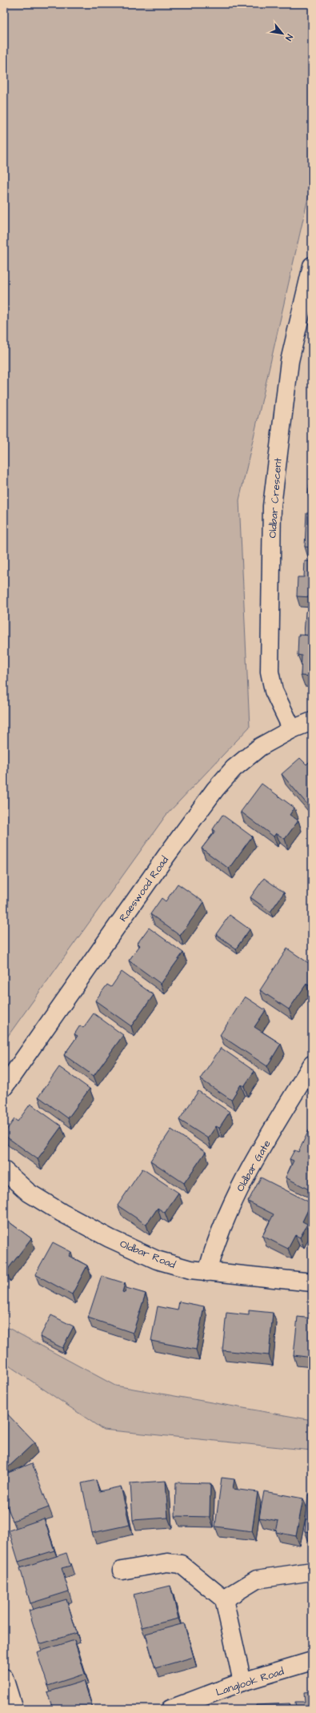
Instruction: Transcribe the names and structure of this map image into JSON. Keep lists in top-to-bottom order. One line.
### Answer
{"streets":{"street":["Oldbar Crescent","Raeswood Road","Oldbar Gate","Oldbar Road","Langlook Road"]},"crossings":[["Oldbar Crescent","Raeswood Road"],["Oldbar Gate","Oldbar Road"]],"north":"bottom right"}
